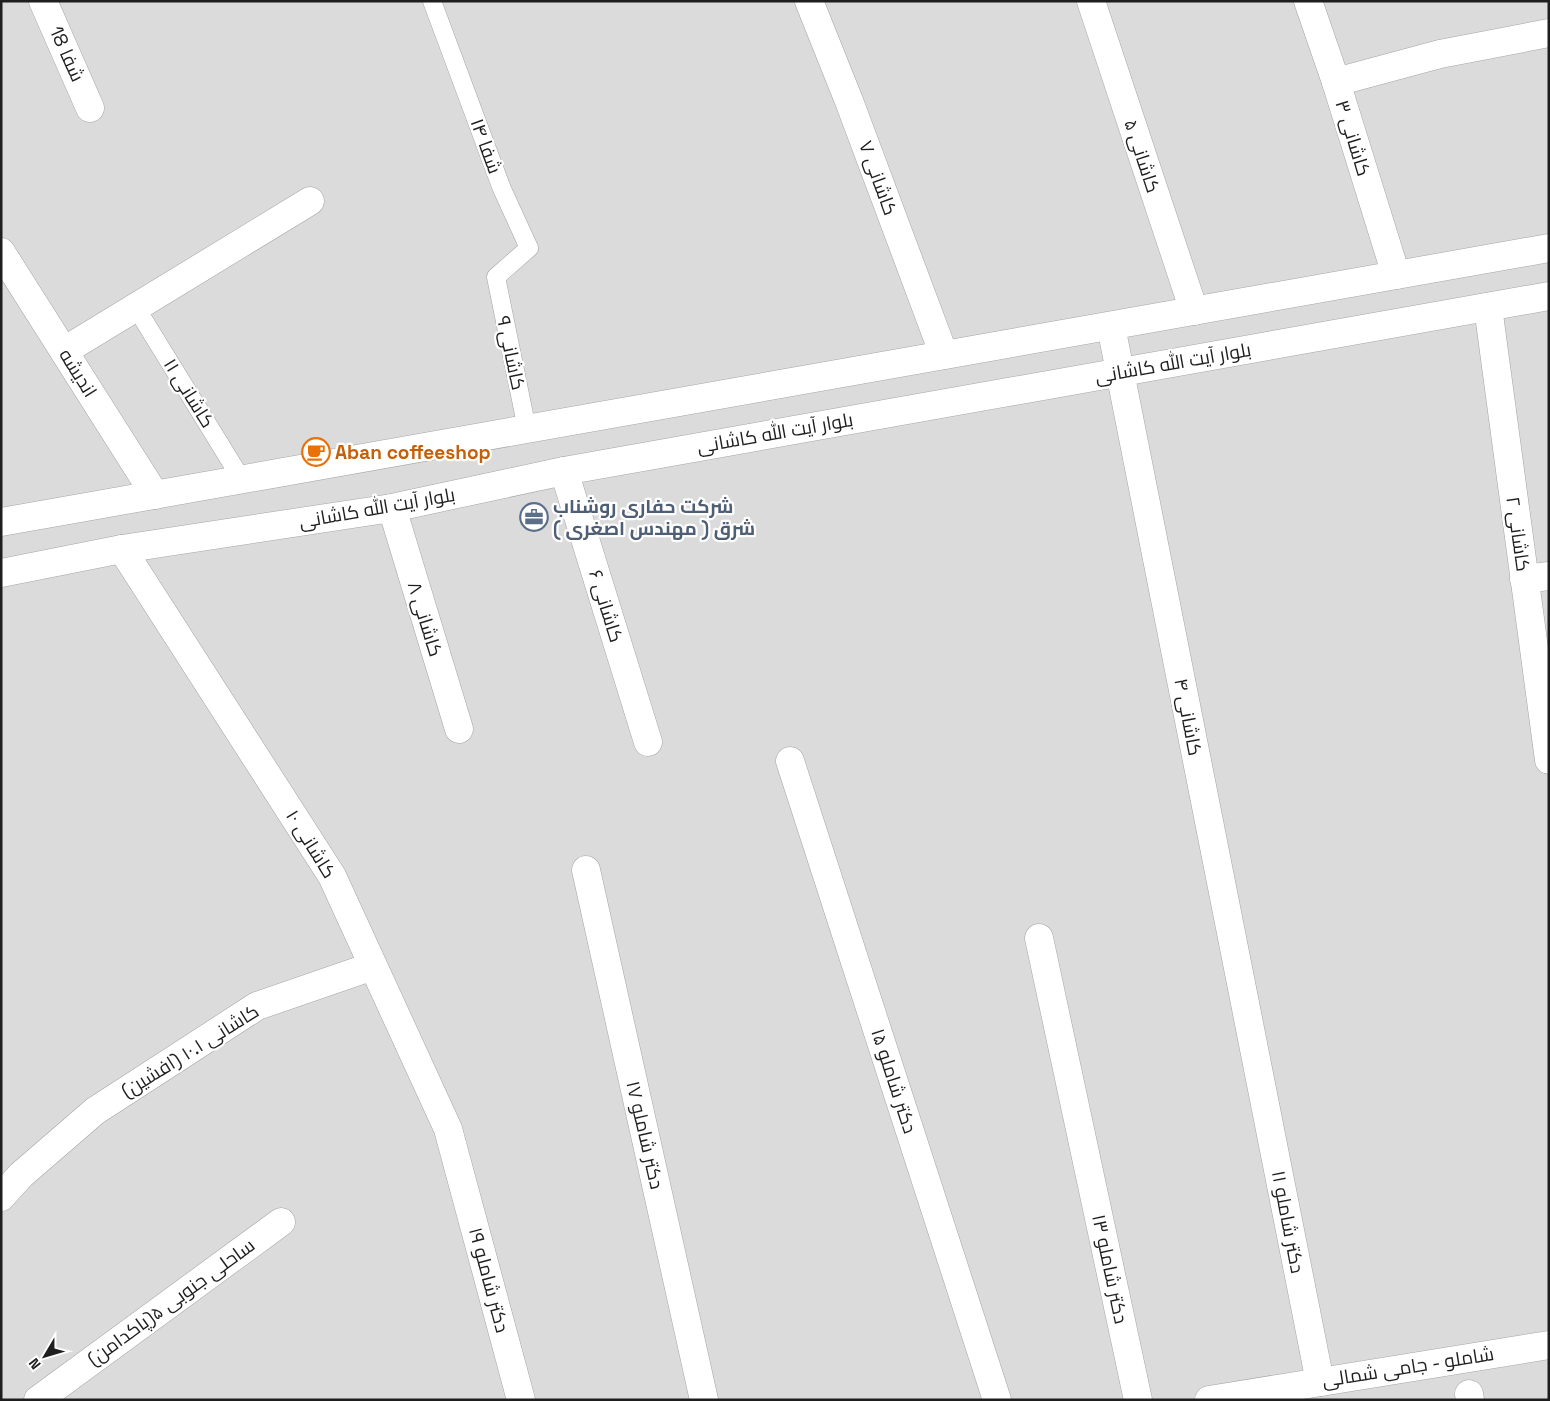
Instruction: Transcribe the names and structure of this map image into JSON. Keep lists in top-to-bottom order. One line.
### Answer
{"streets":{"street":["شفا 18","کاشانی ۳","کاشانی ۵","کاشانی ۷","بلوار آیت الله کاشانی","اندیشه","کاشانی ۲","کاشانی ۶","کاشانی ۸","کاشانی ۴","کاشانی ۱۰","کاشانی ۱۰.۱ (افشین)","دکتر شاملو ۱۵","دکتر شاملو ۱۷","دکتر شاملو ۱۱","دکتر شاملو ۱۳","دکتر شاملو ۱۹","ساحلی جنوبی ۵(پاکدامن)","شاملو - جامی شمالی"],"lane":["شفا ۱۴","کاشانی ۹","کاشانی ۱۱"]},"crossings":[["شفا ۱۴","کاشانی ۹"],["بلوار آیت الله کاشانی","کاشانی ۲"],["بلوار آیت الله کاشانی","کاشانی ۶"],["بلوار آیت الله کاشانی","کاشانی ۸"],["بلوار آیت الله کاشانی","کاشانی ۴"],["بلوار آیت الله کاشانی","کاشانی ۱۰"],["کاشانی ۴","دکتر شاملو ۱۱"],["کاشانی ۱۰","کاشانی ۱۰.۱ (افشین)"],["کاشانی ۱۰","دکتر شاملو ۱۹"],["دکتر شاملو ۱۱","شاملو - جامی شمالی"]],"places":{"cafe":["Aban coffeeshop"],"office":["شرکت حفاری روشناب شرق ( مهندس اصغری )"]},"north":"bottom left"}
